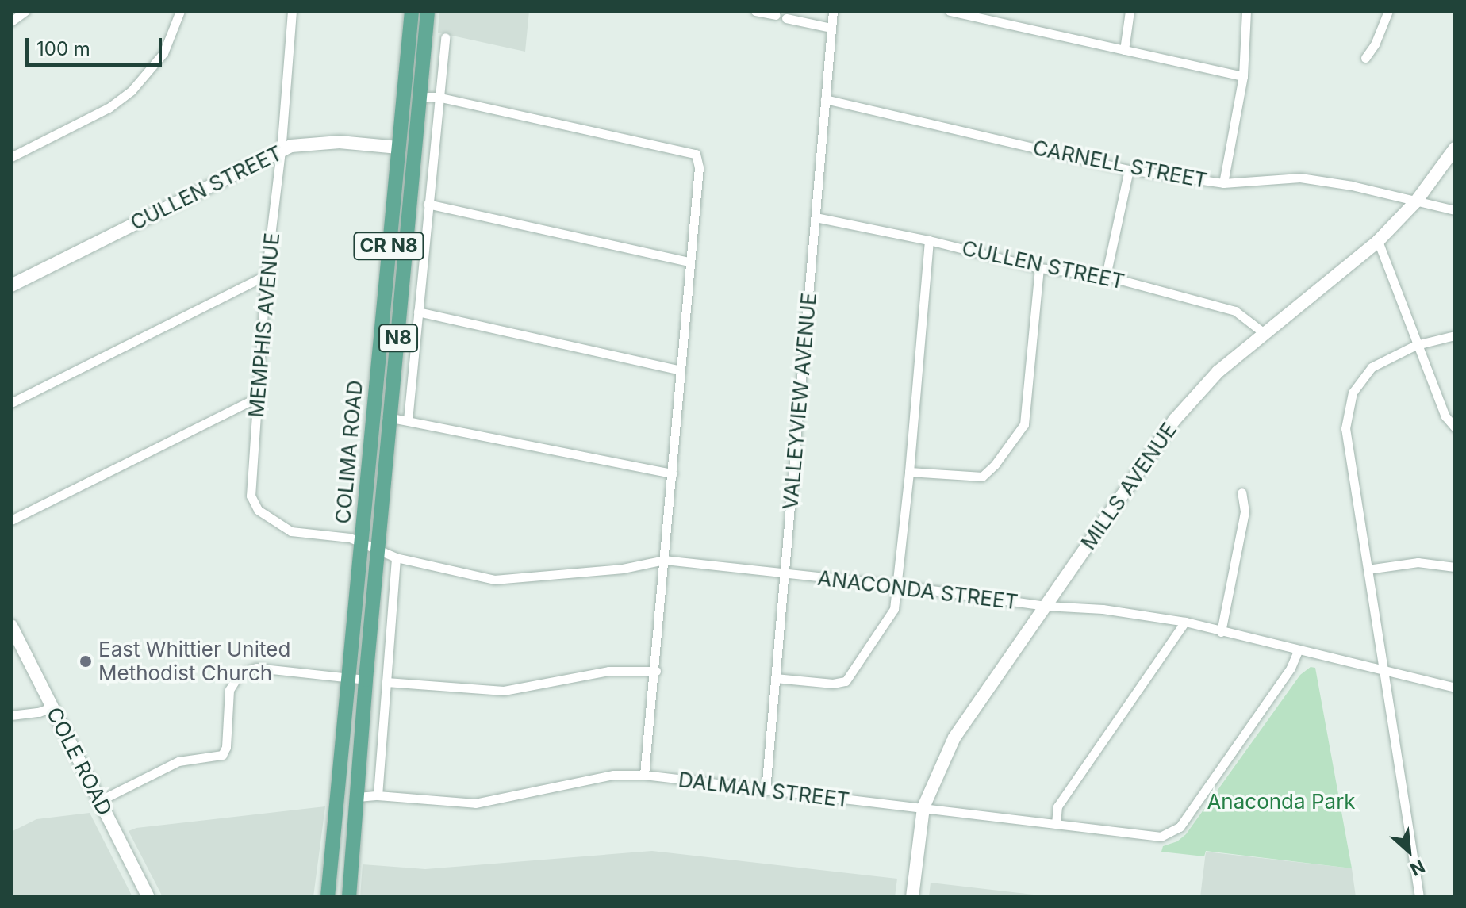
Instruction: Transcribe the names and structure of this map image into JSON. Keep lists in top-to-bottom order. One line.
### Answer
{"streets":{"main road":["CR N8","N8","COLIMA ROAD"],"street":["CARNELL STREET","CULLEN STREET","MEMPHIS AVENUE","VALLEYVIEW AVENUE","MILLS AVENUE","ANACONDA STREET","COLE ROAD","DALMAN STREET"]},"crossings":[["CARNELL STREET","VALLEYVIEW AVENUE"],["CARNELL STREET","MILLS AVENUE"],["CULLEN STREET","MEMPHIS AVENUE"],["CULLEN STREET","VALLEYVIEW AVENUE"],["CULLEN STREET","COLIMA ROAD"],["CULLEN STREET","MILLS AVENUE"],["MEMPHIS AVENUE","COLIMA ROAD"],["MEMPHIS AVENUE","ANACONDA STREET"],["VALLEYVIEW AVENUE","ANACONDA STREET"],["VALLEYVIEW AVENUE","DALMAN STREET"],["COLIMA ROAD","ANACONDA STREET"],["COLIMA ROAD","DALMAN STREET"],["MILLS AVENUE","ANACONDA STREET"],["MILLS AVENUE","DALMAN STREET"],["ANACONDA STREET","DALMAN STREET"]],"parks":["Anaconda Park"],"places":["East Whittier United Methodist Church"],"scale_bar":"100 m","north":"bottom right"}
